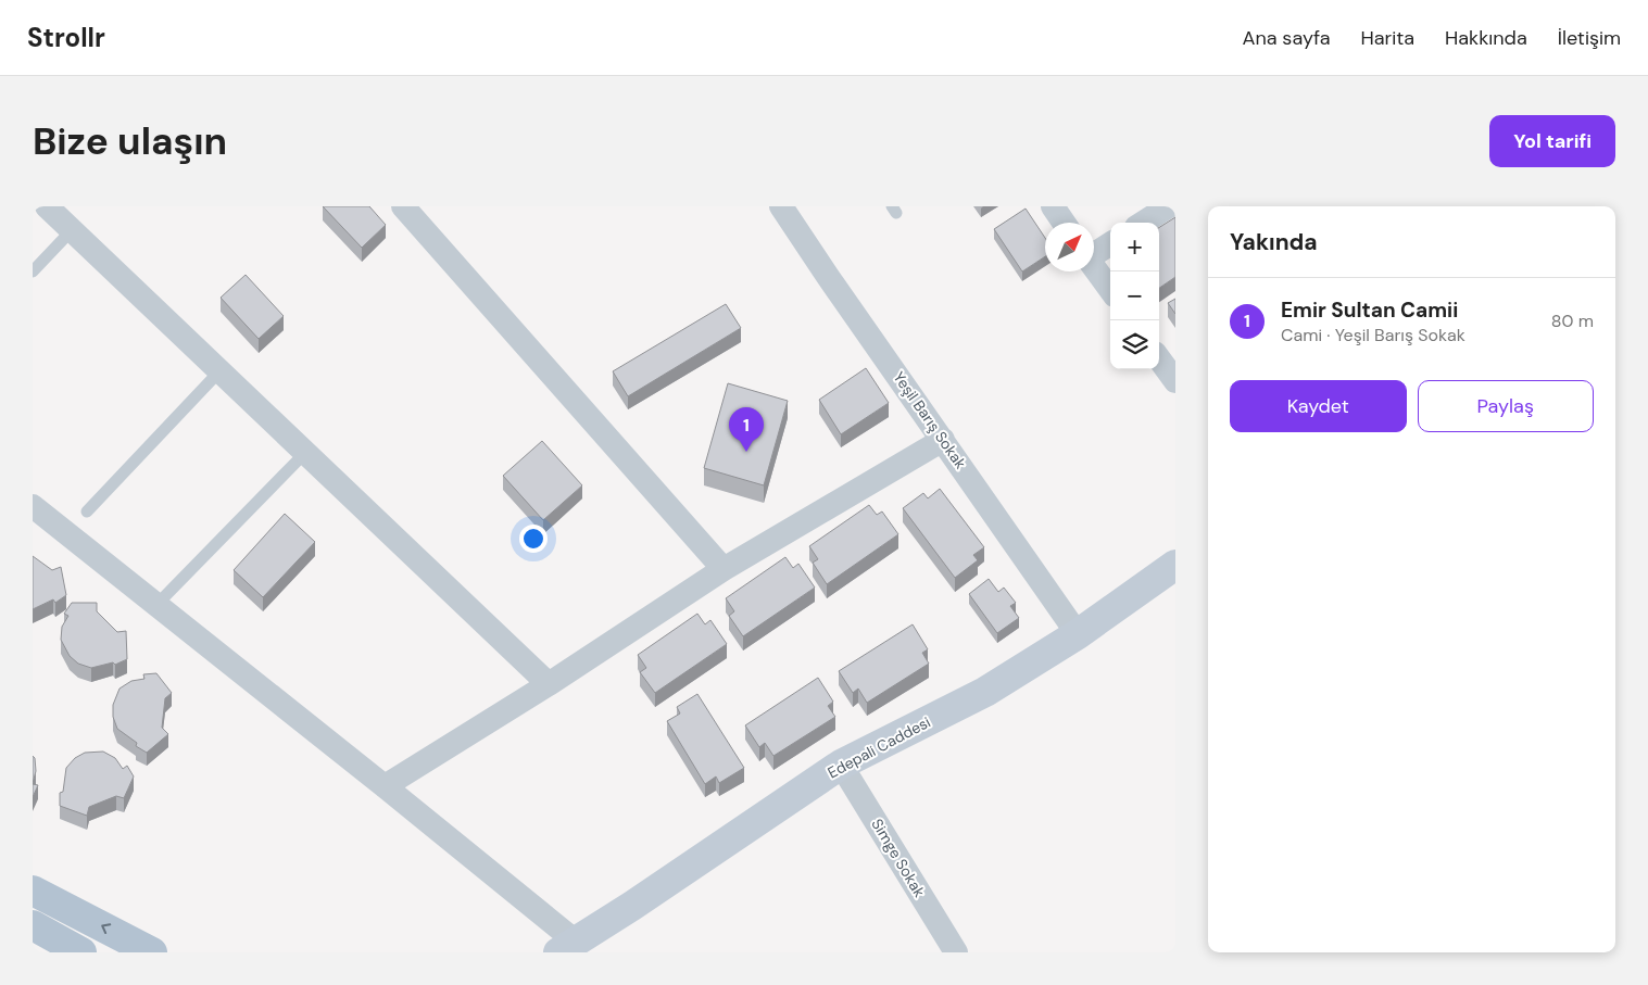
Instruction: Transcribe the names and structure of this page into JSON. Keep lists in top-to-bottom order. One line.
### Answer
{"streets":{"main road":["Edepali Caddesi"],"street":["Yeşil Barış Sokak","Simge Sokak"]},"crossings":[["Yeşil Barış Sokak","Edepali Caddesi"],["Edepali Caddesi","Simge Sokak"]],"north":"top right","page":{"header":"Strollr","nav":["Ana sayfa","Harita","Hakkında","İletişim"],"buttons":["Yol tarifi",["Kaydet","Paylaş"]],"title":"Bize ulaşın","heading":"Yakında","map_buttons":["+","−"],"list":[{"mark":"1","name":"Emir Sultan Camii","note":"Cami · Yeşil Barış Sokak","value":"80 m"}],"pins":"1"}}
